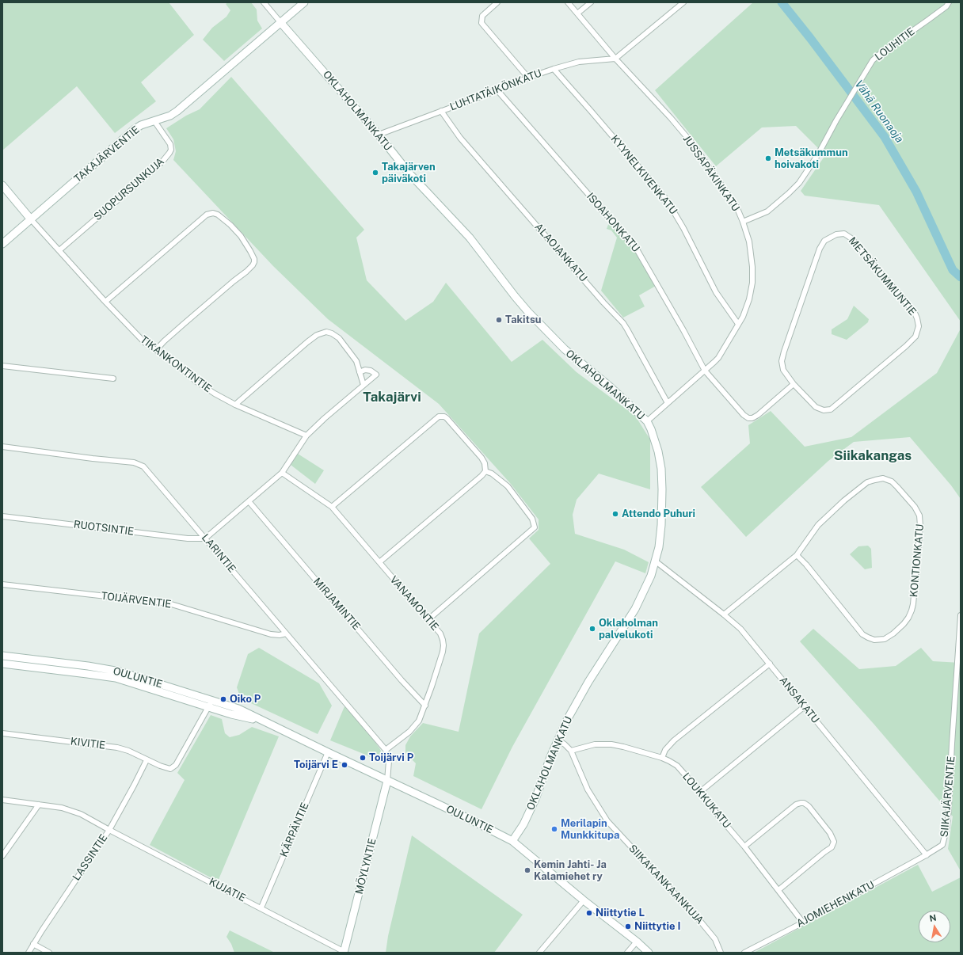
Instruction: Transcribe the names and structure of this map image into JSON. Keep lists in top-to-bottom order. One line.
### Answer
{"streets":{"street":["LOUHITIE","LUHTATÄIKÖNKATU","OKLAHOLMANKATU","TAKAJÄRVENTIE","JUSSAPÄKINKATU","KYYNELKIVENKATU","SUOPURSUNKUJA","ISOAHONKATU","ALAOJANKATU","METSÄKUMMUNTIE","TIKANKONTINTIE","RUOTSINTIE","LARINTIE","KONTIONKATU","TOIJÄRVENTIE","VANAMONTIE","MIRJAMINTIE","OULUNTIE","ANSAKATU","KIVITIE","SIIKAJÄRVENTIE","LOUKKUKATU","KÄRPÄNTIE","LASSINTIE","MÖYLYNTIE","SIIKAKANKAANKUJA","KUJATIE","AJOMIEHENKATU"]},"crossings":[["LOUHITIE","JUSSAPÄKINKATU"],["LUHTATÄIKÖNKATU","OKLAHOLMANKATU"],["LUHTATÄIKÖNKATU","JUSSAPÄKINKATU"],["LUHTATÄIKÖNKATU","KYYNELKIVENKATU"],["LUHTATÄIKÖNKATU","ISOAHONKATU"],["LUHTATÄIKÖNKATU","ALAOJANKATU"],["OKLAHOLMANKATU","TAKAJÄRVENTIE"],["OKLAHOLMANKATU","JUSSAPÄKINKATU"],["OKLAHOLMANKATU","OULUNTIE"],["OKLAHOLMANKATU","ANSAKATU"],["OKLAHOLMANKATU","SIIKAKANKAANKUJA"],["TAKAJÄRVENTIE","SUOPURSUNKUJA"],["TAKAJÄRVENTIE","TIKANKONTINTIE"],["JUSSAPÄKINKATU","KYYNELKIVENKATU"],["JUSSAPÄKINKATU","ISOAHONKATU"],["JUSSAPÄKINKATU","ALAOJANKATU"],["SUOPURSUNKUJA","TIKANKONTINTIE"],["RUOTSINTIE","LARINTIE"],["LARINTIE","TOIJÄRVENTIE"],["LARINTIE","VANAMONTIE"],["KONTIONKATU","ANSAKATU"],["VANAMONTIE","MIRJAMINTIE"],["OULUNTIE","KIVITIE"],["OULUNTIE","KÄRPÄNTIE"],["OULUNTIE","MÖYLYNTIE"],["ANSAKATU","SIIKAJÄRVENTIE"],["ANSAKATU","AJOMIEHENKATU"],["KIVITIE","LASSINTIE"],["SIIKAJÄRVENTIE","AJOMIEHENKATU"],["LOUKKUKATU","SIIKAKANKAANKUJA"],["LOUKKUKATU","AJOMIEHENKATU"],["KÄRPÄNTIE","KUJATIE"],["LASSINTIE","KUJATIE"],["MÖYLYNTIE","KUJATIE"]],"districts":["Takajärvi","Siikakangas"],"water":["Vähä Ruonaoja"],"places":["Metsäkummun hoivakoti","Takajärven päiväkoti","Takitsu","Attendo Puhuri","Oklaholman palvelukoti","Oiko P","Toijärvi P","Toijärvi E","Merilapin Munkkitupa","Kemin Jahti- Ja Kalamiehet ry","Niittytie L","Niittytie I"],"north":"top"}
